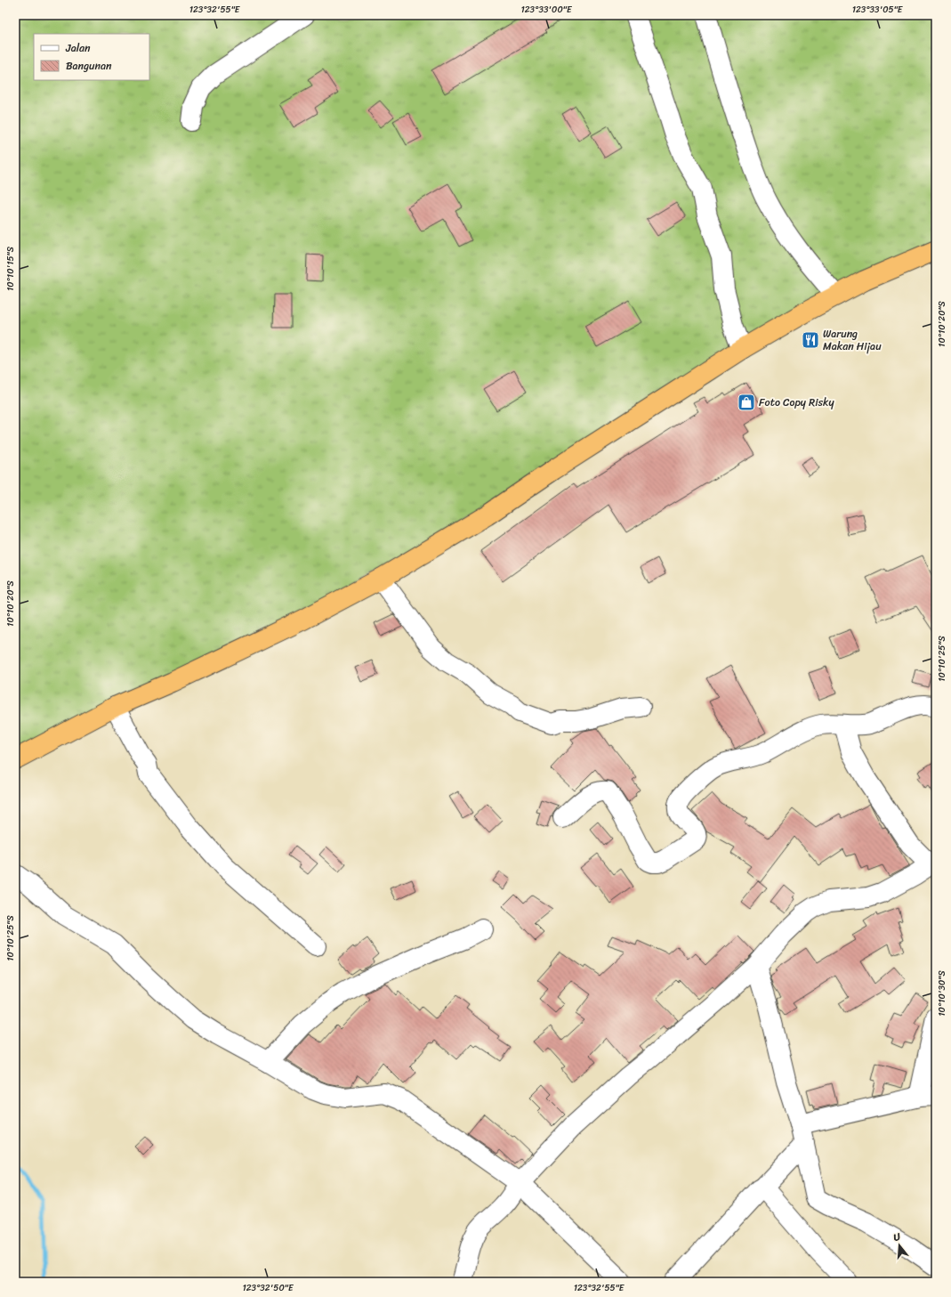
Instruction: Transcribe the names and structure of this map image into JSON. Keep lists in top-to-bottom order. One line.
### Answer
{"places":{"restaurant":["Warung Makan Hijau"],"shop":["Foto Copy Risky"]},"legend":["Jalan","Bangunan"],"north":"top","coordinates":["123°32'55\"E","123°33'00\"E","123°33'05\"E","10°10'15\"S","10°10'20\"S","10°10'25\"S","10°10'30\"S","123°32'50\"E"]}
